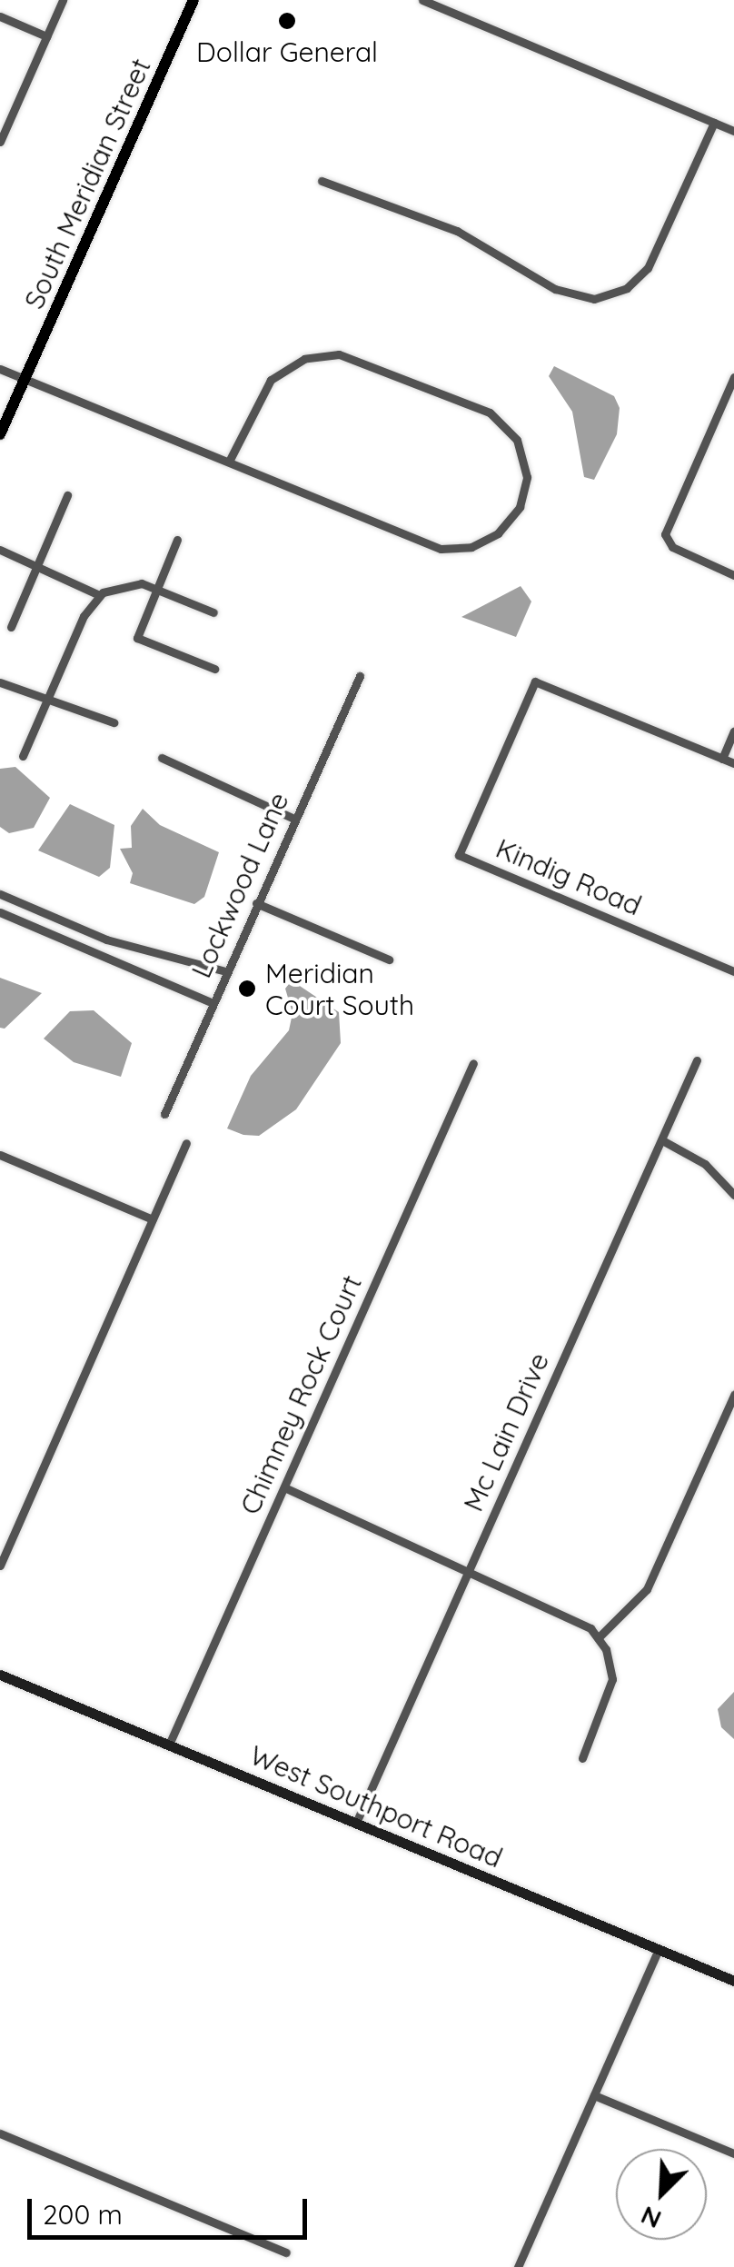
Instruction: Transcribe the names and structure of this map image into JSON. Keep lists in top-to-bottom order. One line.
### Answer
{"streets":{"main road":["South Meridian Street","West Southport Road"],"street":["Kindig Road","Lockwood Lane","Chimney Rock Court","Mc Lain Drive"]},"crossings":[["Chimney Rock Court","West Southport Road"],["Mc Lain Drive","West Southport Road"]],"places":["Dollar General","Meridian Court South"],"scale_bar":"200 m","north":"bottom left"}
